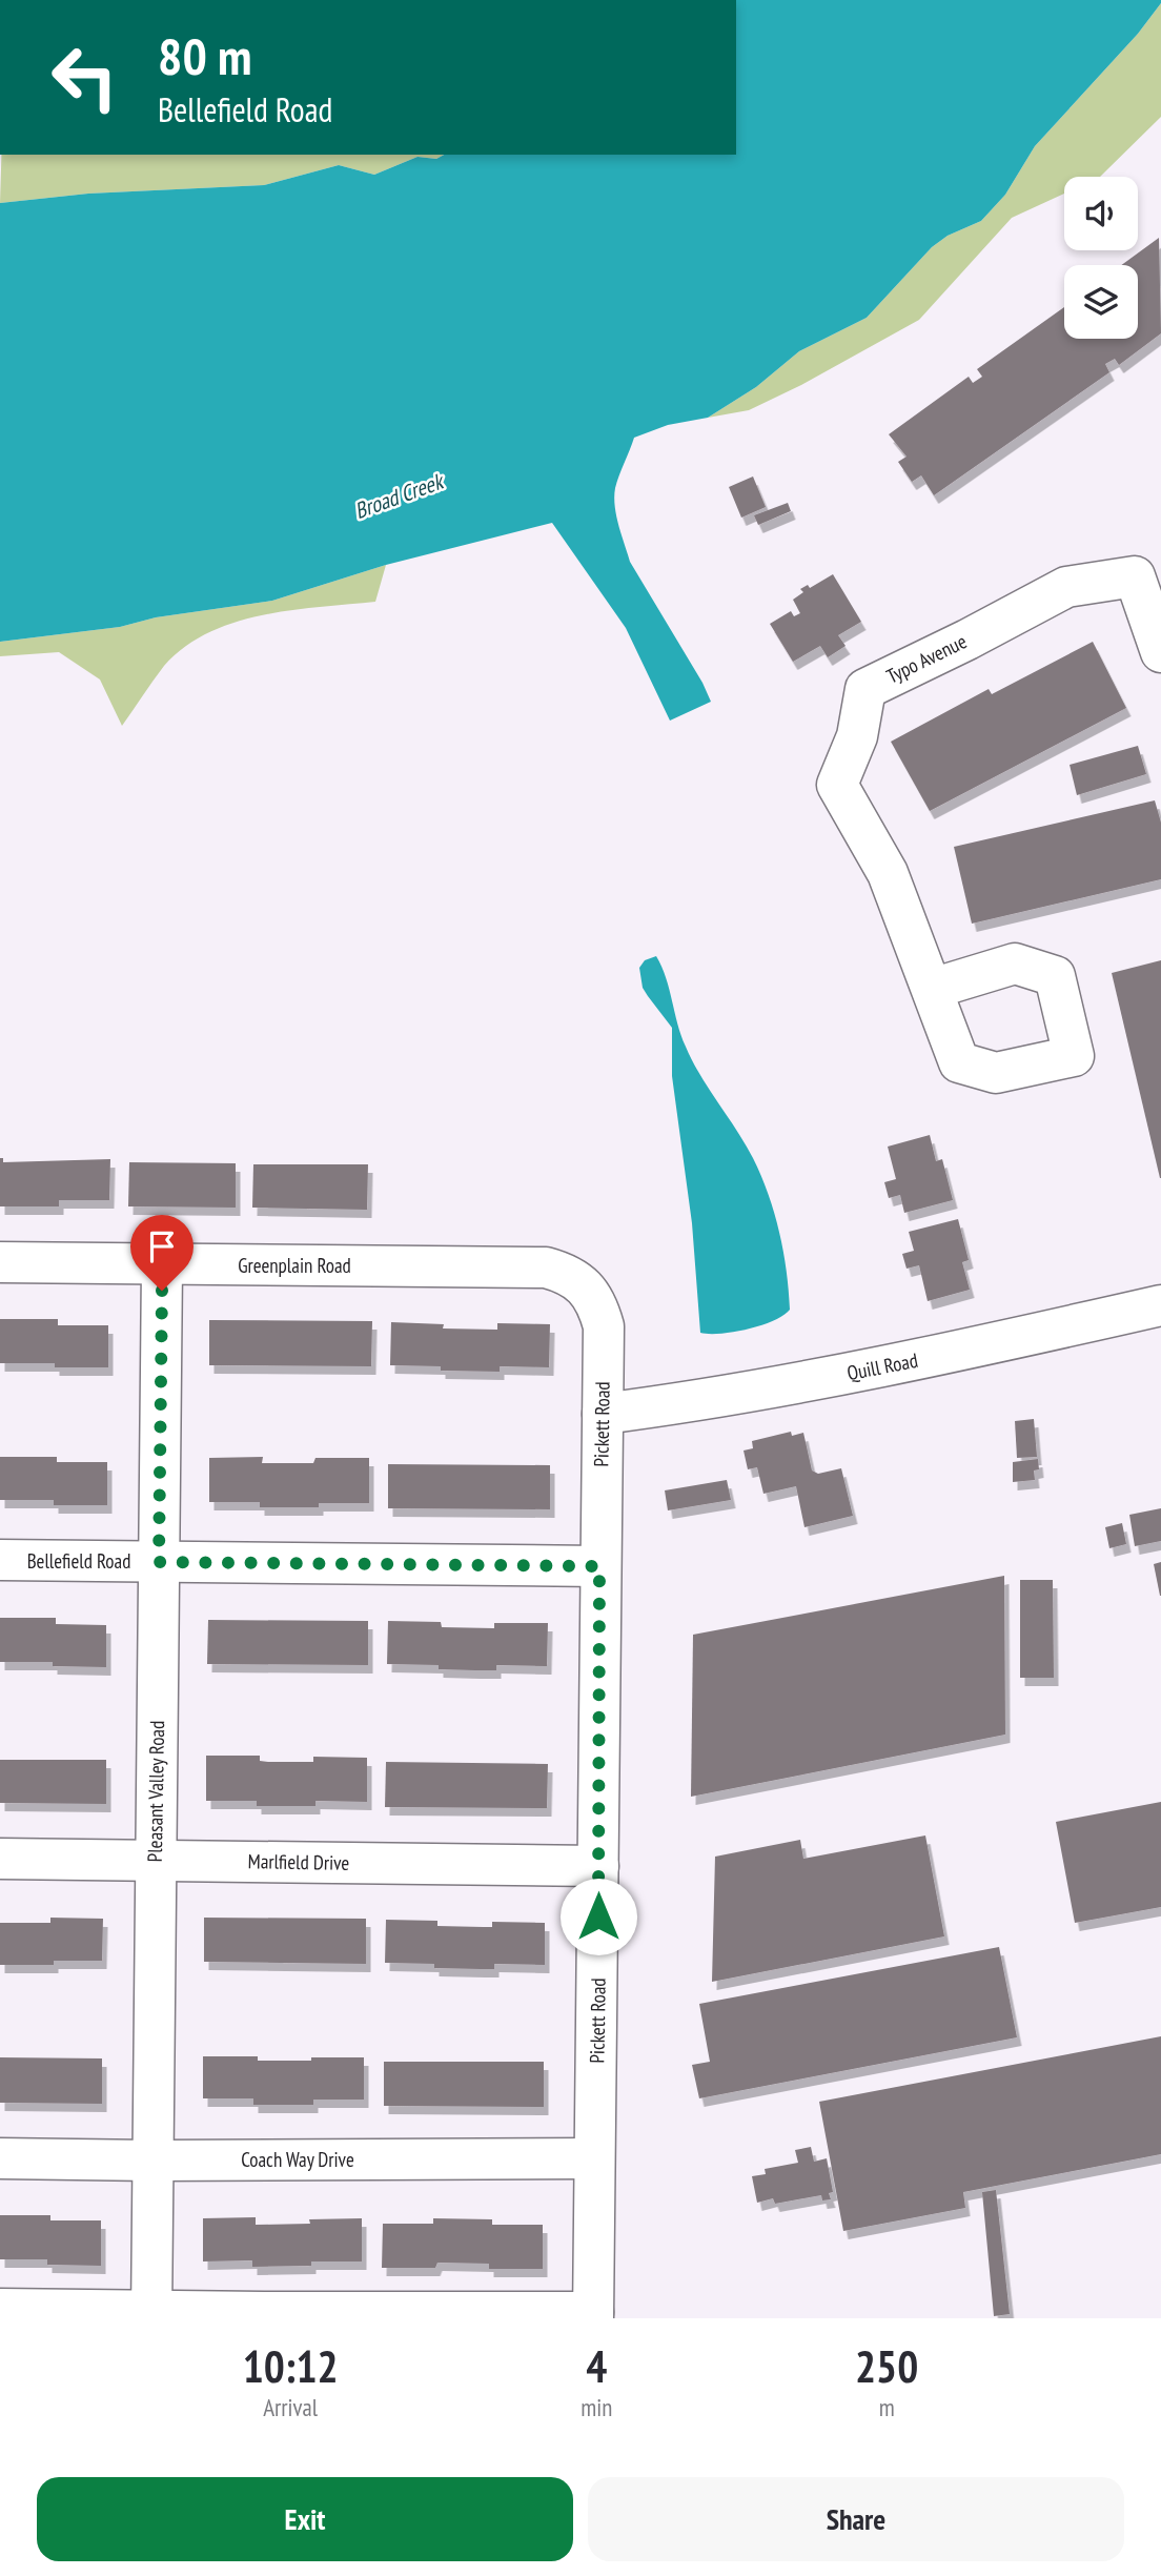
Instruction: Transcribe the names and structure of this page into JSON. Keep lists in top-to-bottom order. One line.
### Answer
{"streets":{"street":["Typo Avenue","Greenplain Road","Quill Road","Pickett Road","Bellefield Road","Pleasant Valley Road","Marlfield Drive","Coach Way Drive"]},"crossings":[["Greenplain Road","Pickett Road"],["Greenplain Road","Pleasant Valley Road"],["Quill Road","Pickett Road"],["Pickett Road","Bellefield Road"],["Pickett Road","Marlfield Drive"],["Pickett Road","Coach Way Drive"],["Bellefield Road","Pleasant Valley Road"],["Pleasant Valley Road","Marlfield Drive"],["Pleasant Valley Road","Coach Way Drive"]],"water":["Broad Creek"],"page":{"turn":["80 m","Bellefield Road"],"eta":["10:12","Arrival","4","min","250","m"],"buttons":["Exit","Share"]}}
